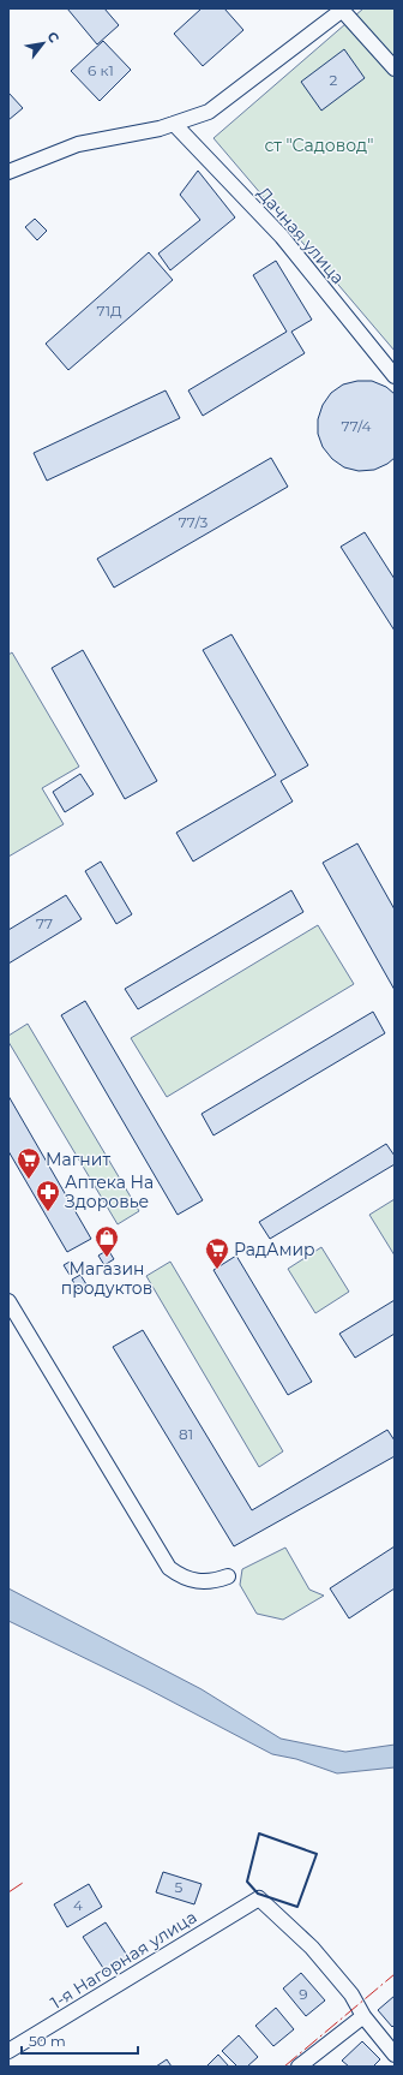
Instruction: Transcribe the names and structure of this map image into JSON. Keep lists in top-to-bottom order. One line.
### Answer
{"streets":{"street":["Дачная улица","1-я Нагорная улица"]},"parks":["ст \"Садовод\""],"places":{"supermarket":["Магнит","РадАмир"],"pharmacy":["Аптека На Здоровье"],"shop":["Магазин продуктов"]},"house_numbers":["6 к1","2","71Д","77/4","77/3","77","81","5","4","9"],"scale_bar":"50 m","north":"top right"}
